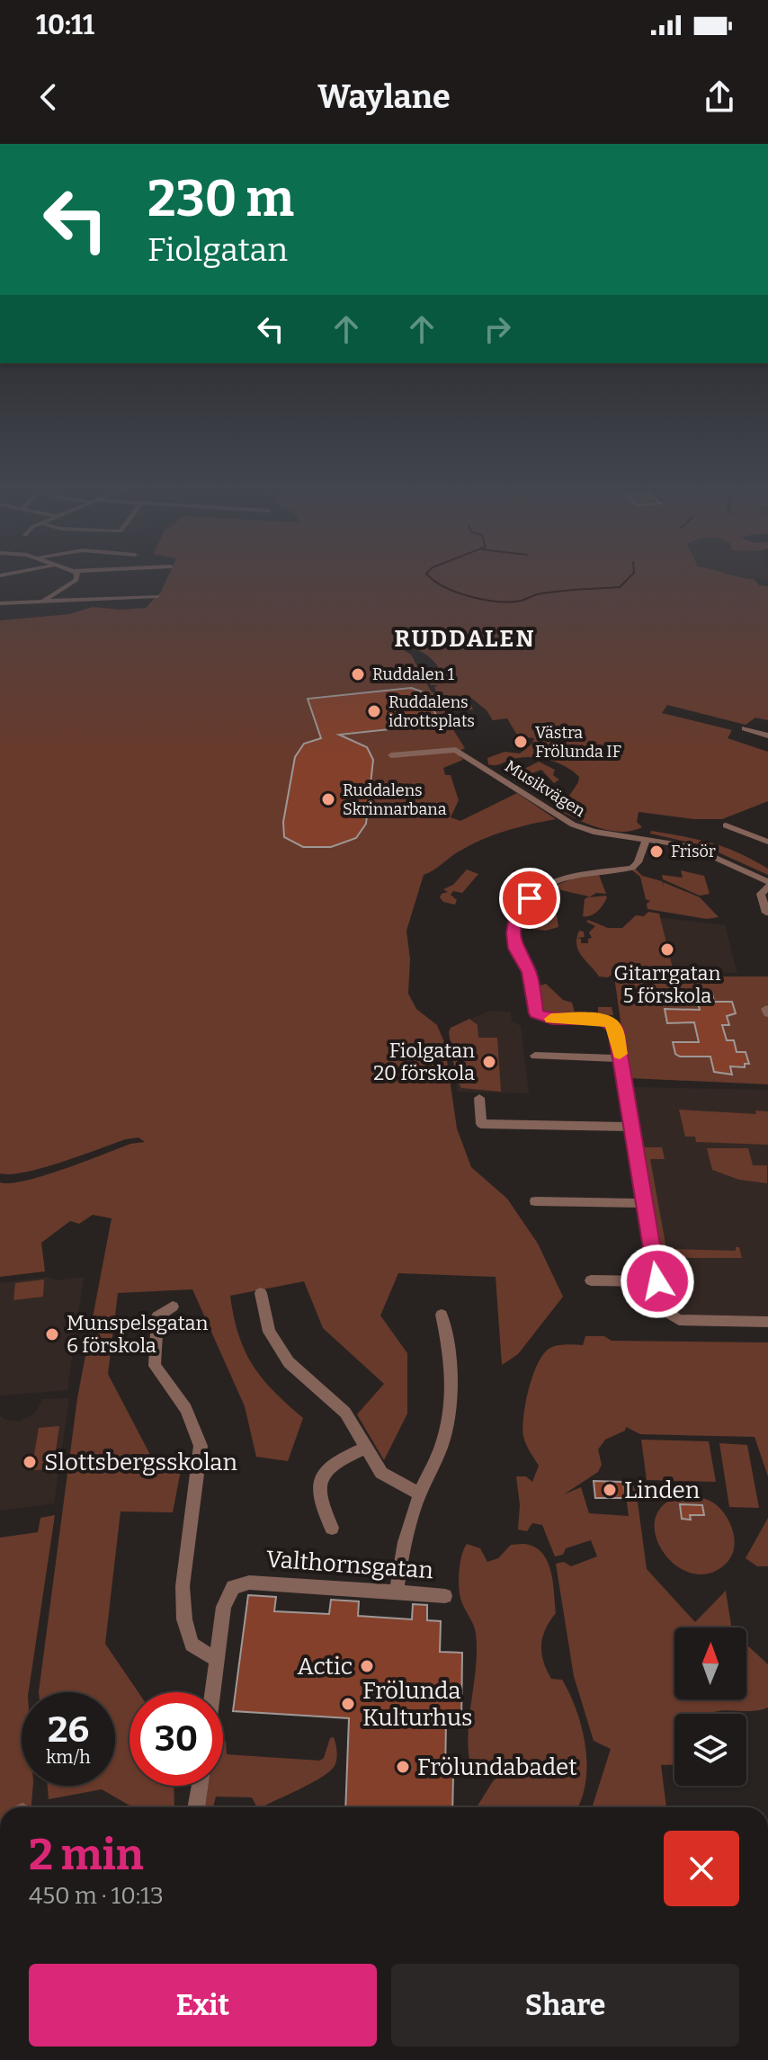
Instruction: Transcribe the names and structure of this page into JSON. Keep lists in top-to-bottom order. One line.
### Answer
{"streets":{"street":["Musikvägen","Valthornsgatan"]},"districts":["RUDDALEN"],"places":["Ruddalen 1","Ruddalens idrottsplats","Västra Frölunda IF","Ruddalens Skrinnarbana","Frisör","Gitarrgatan 5 förskola","Fiolgatan 20 förskola","Munspelsgatan 6 förskola","Slottsbergsskolan","Linden","Actic","Frölunda Kulturhus","Frölundabadet"],"north":"top","page":{"status":"10:11","header":"Waylane","turn":["230 m","Fiolgatan"],"speed":"26 km/h","limit":"30","heading":["2 min","450 m · 10:13"],"buttons":["Exit","Share"]}}
